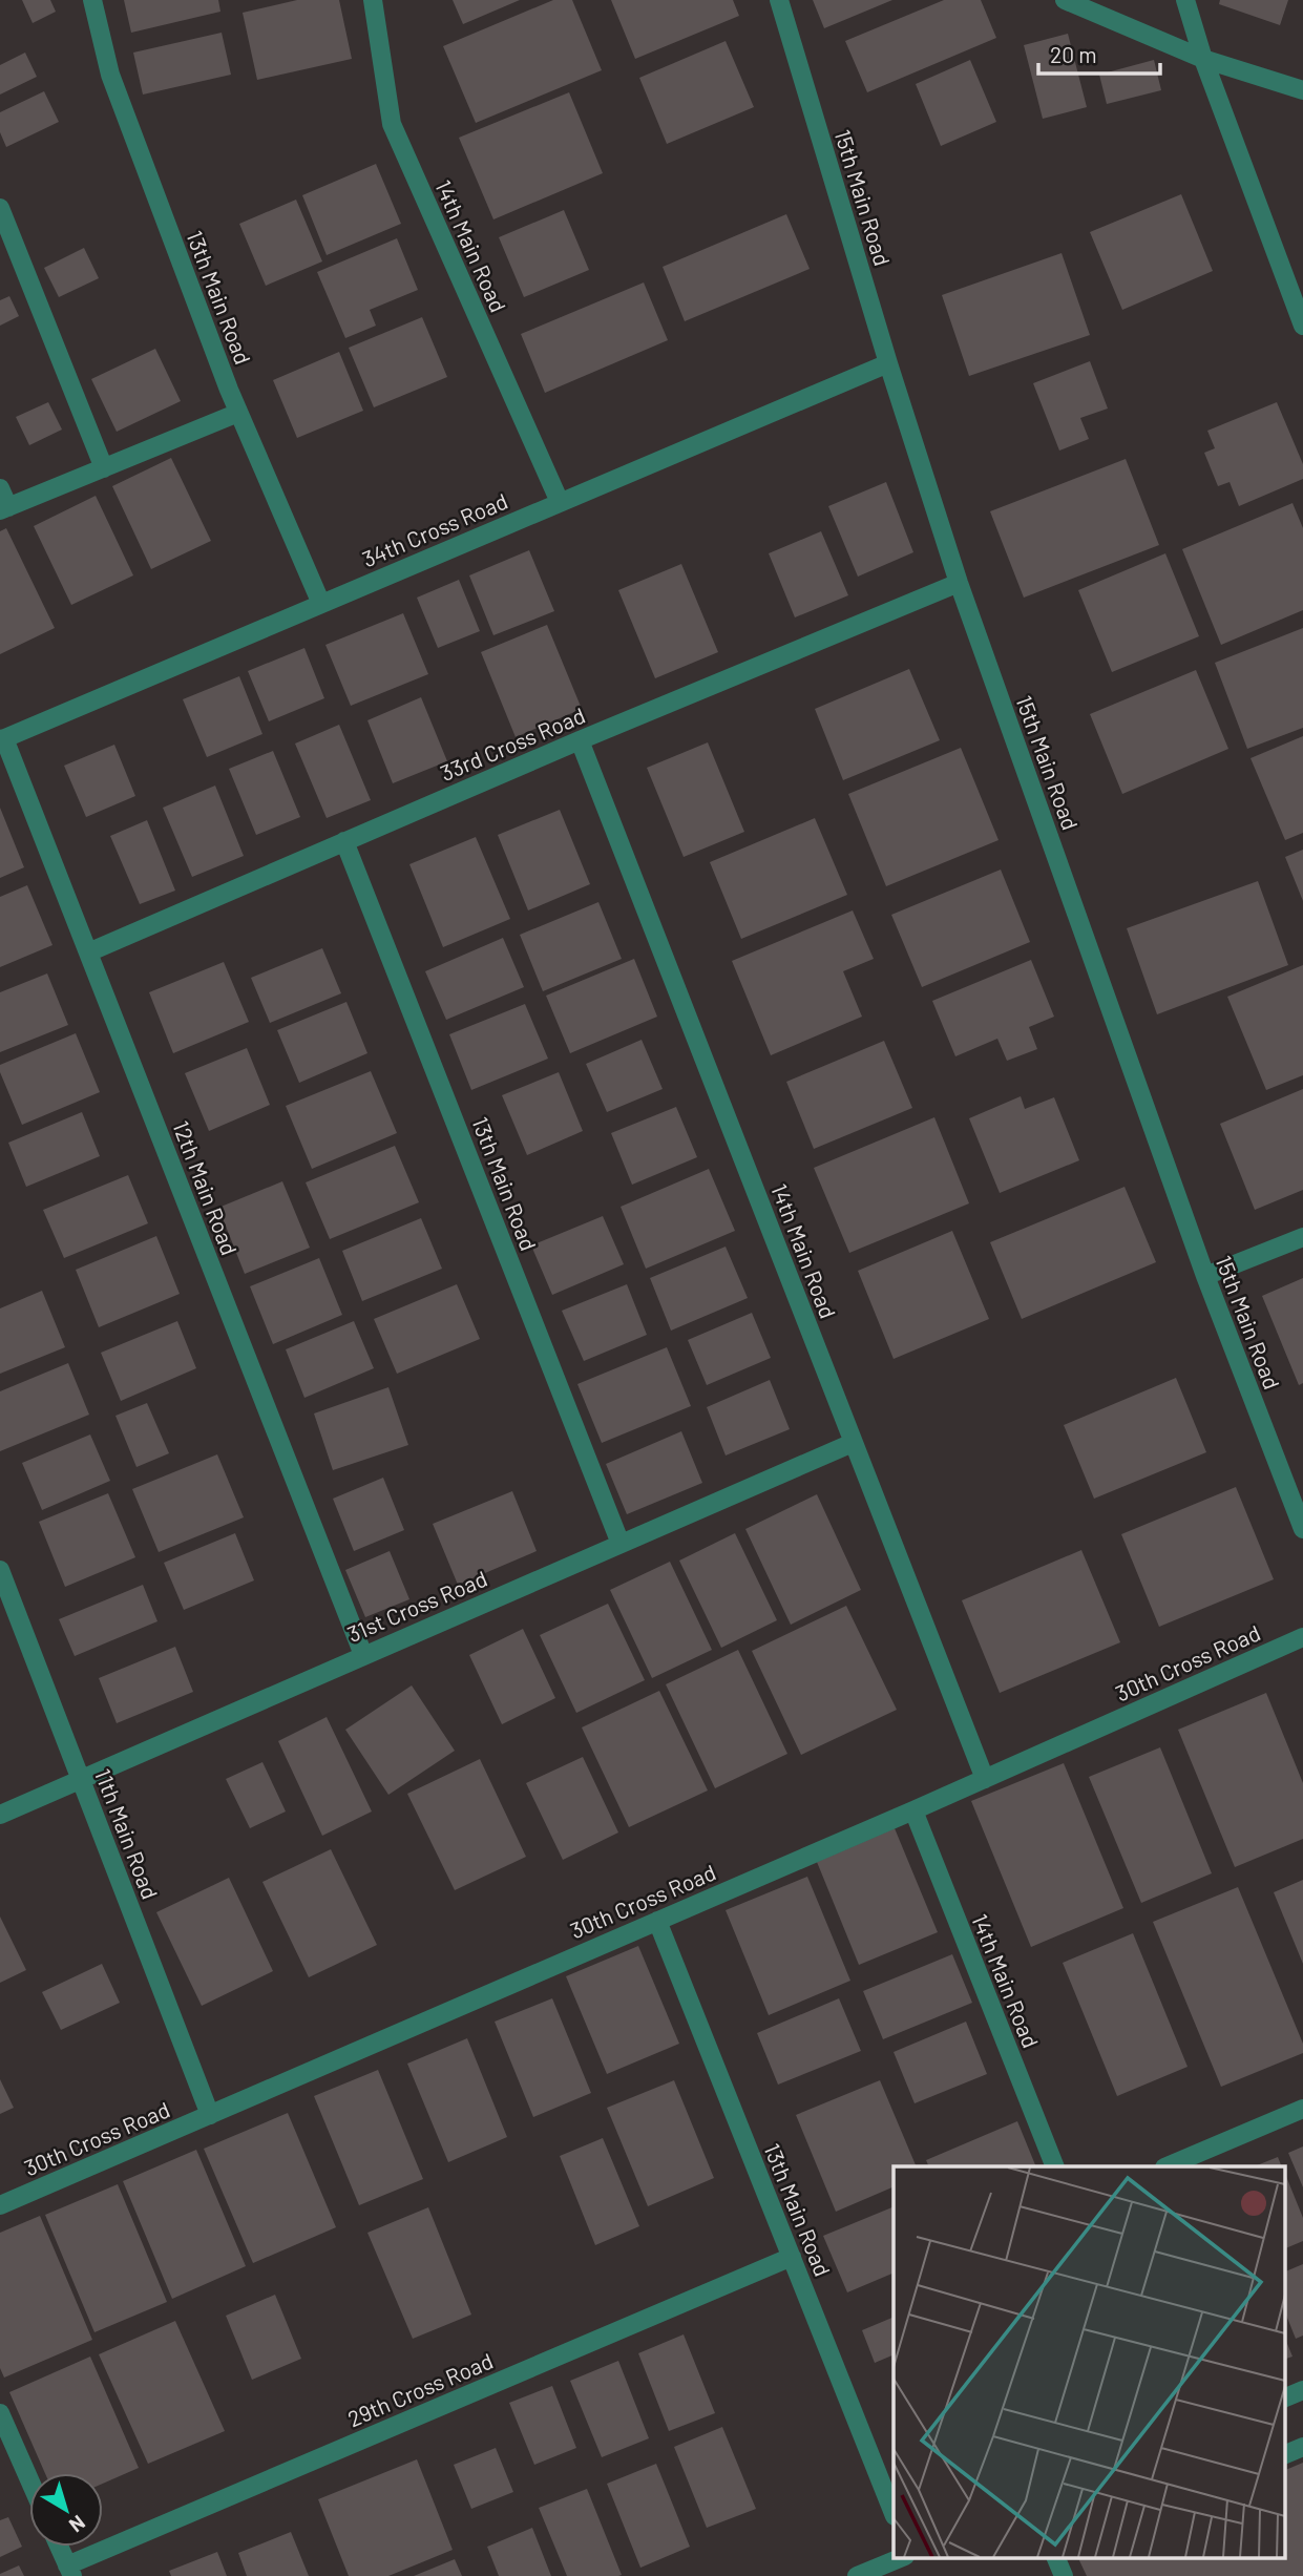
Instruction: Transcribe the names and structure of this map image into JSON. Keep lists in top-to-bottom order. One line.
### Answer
{"streets":{"street":["15th Main Road","14th Main Road","13th Main Road","34th Cross Road","33rd Cross Road","12th Main Road","31st Cross Road","30th Cross Road","11th Main Road","29th Cross Road"]},"crossings":[["15th Main Road","34th Cross Road"],["15th Main Road","33rd Cross Road"],["14th Main Road","34th Cross Road"],["14th Main Road","33rd Cross Road"],["14th Main Road","31st Cross Road"],["14th Main Road","30th Cross Road"],["13th Main Road","34th Cross Road"],["13th Main Road","33rd Cross Road"],["13th Main Road","31st Cross Road"],["13th Main Road","30th Cross Road"],["13th Main Road","29th Cross Road"],["34th Cross Road","12th Main Road"],["33rd Cross Road","12th Main Road"],["12th Main Road","31st Cross Road"],["31st Cross Road","11th Main Road"],["30th Cross Road","11th Main Road"]],"scale_bar":"20 m","north":"bottom right"}
